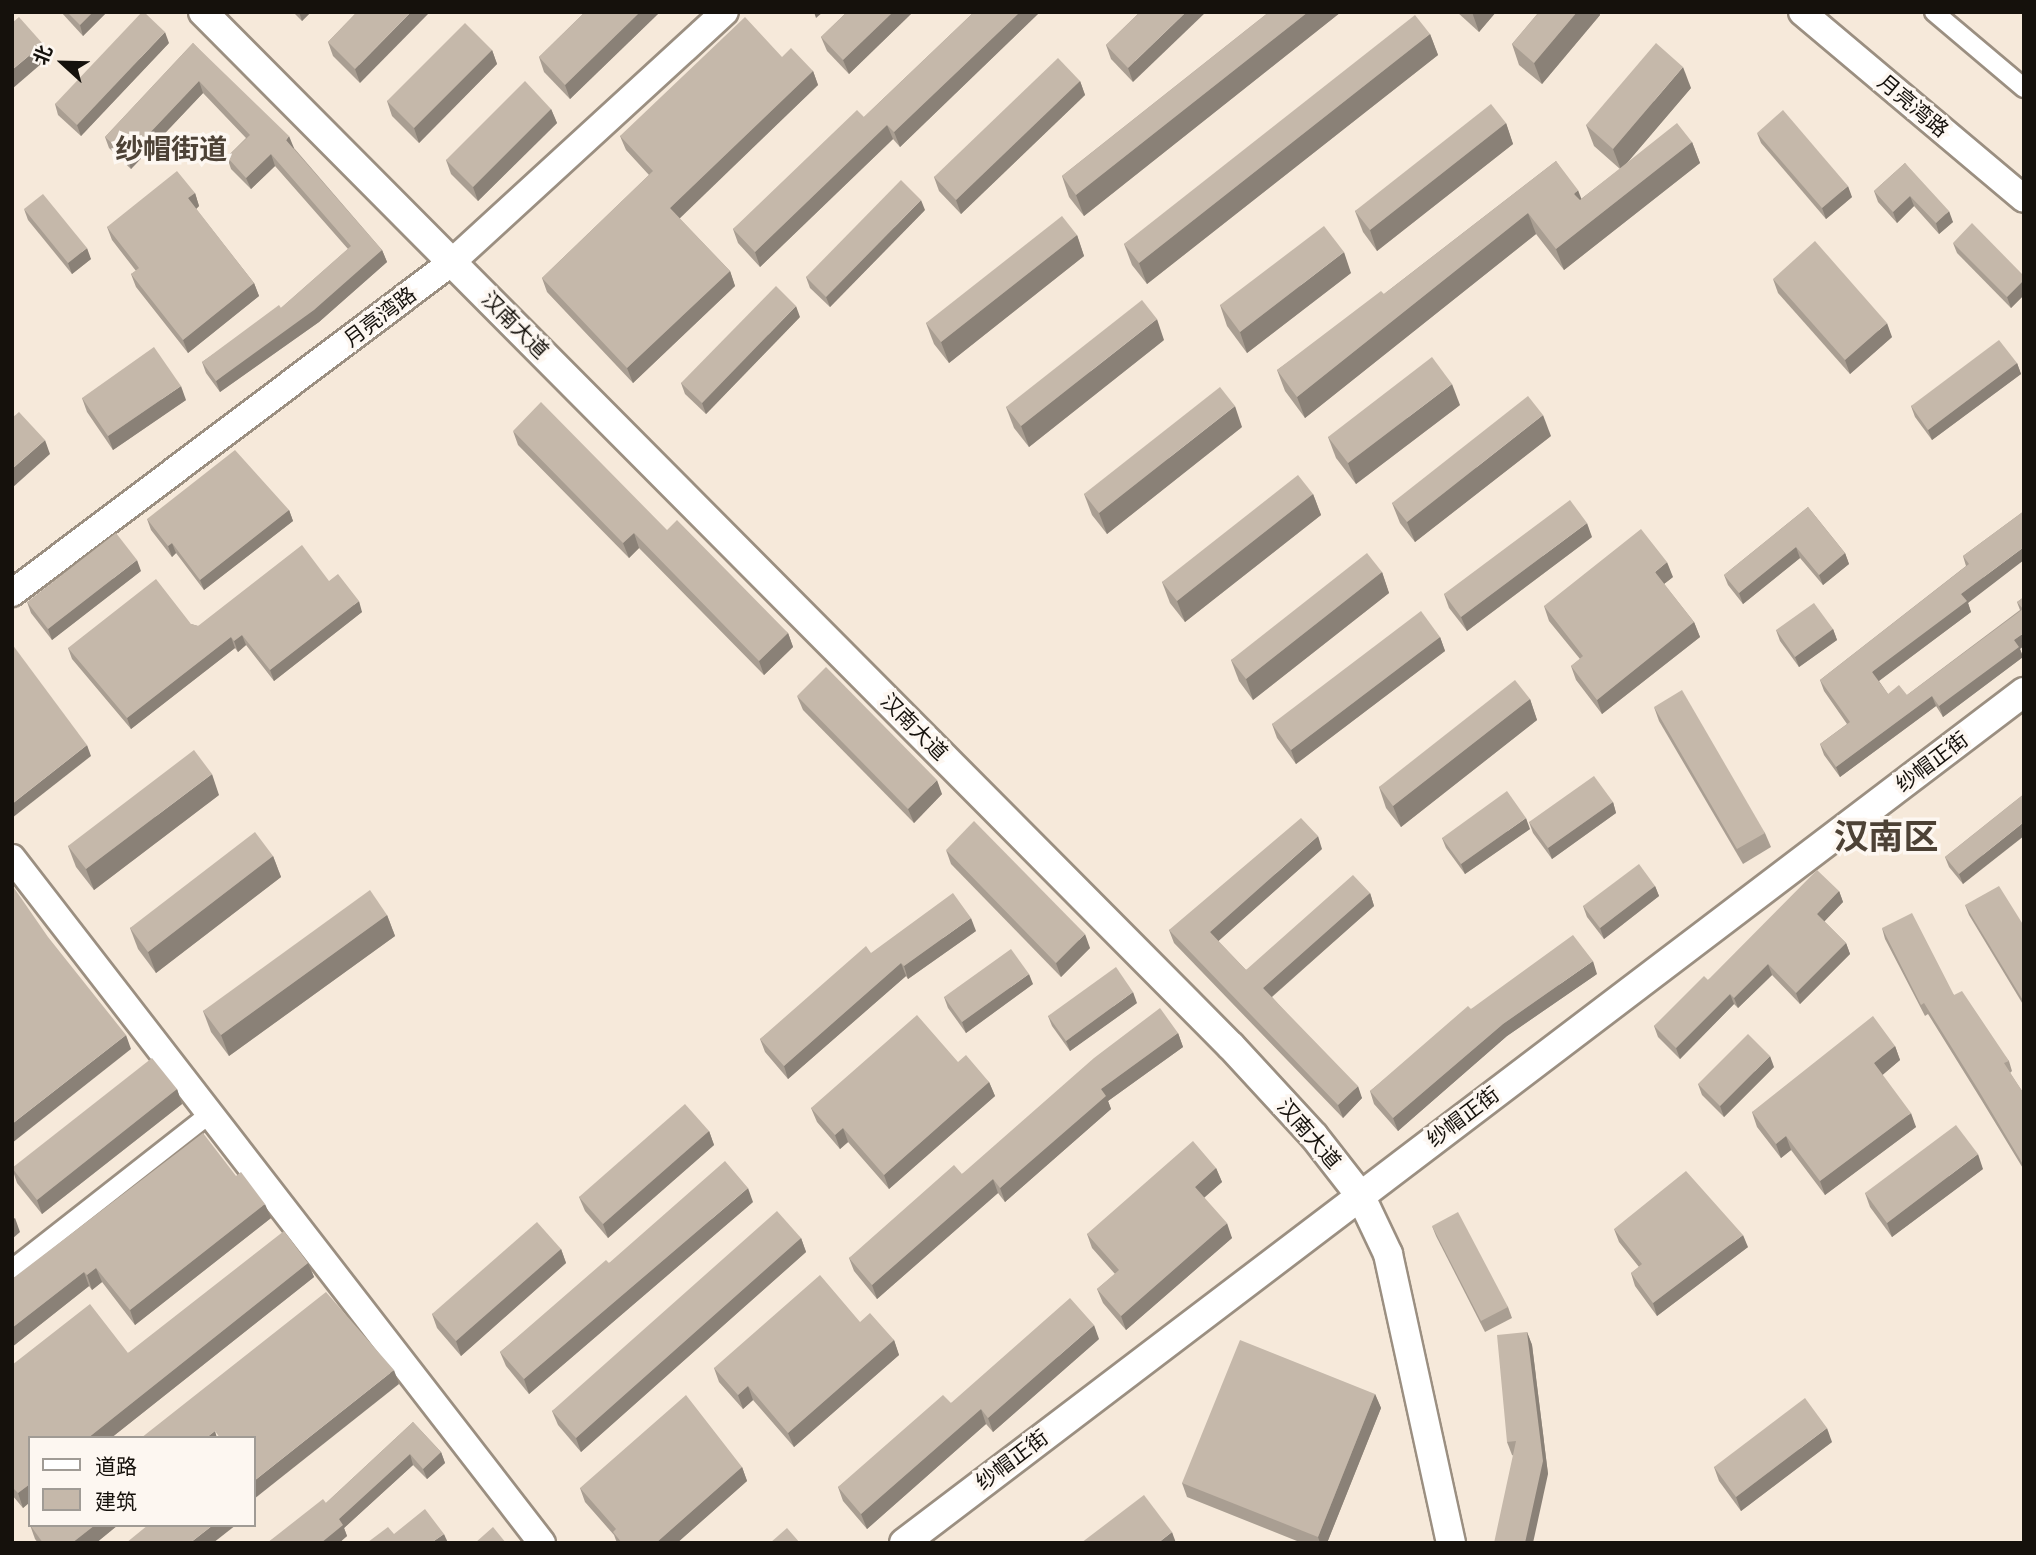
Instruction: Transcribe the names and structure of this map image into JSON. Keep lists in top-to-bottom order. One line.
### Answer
{"streets":{"main road":["汉南大道","纱帽正街"],"street":["月亮湾路"]},"crossings":[["月亮湾路","汉南大道"],["汉南大道","纱帽正街"]],"districts":["纱帽街道","汉南区"],"legend":["道路","建筑"],"north":"left"}
